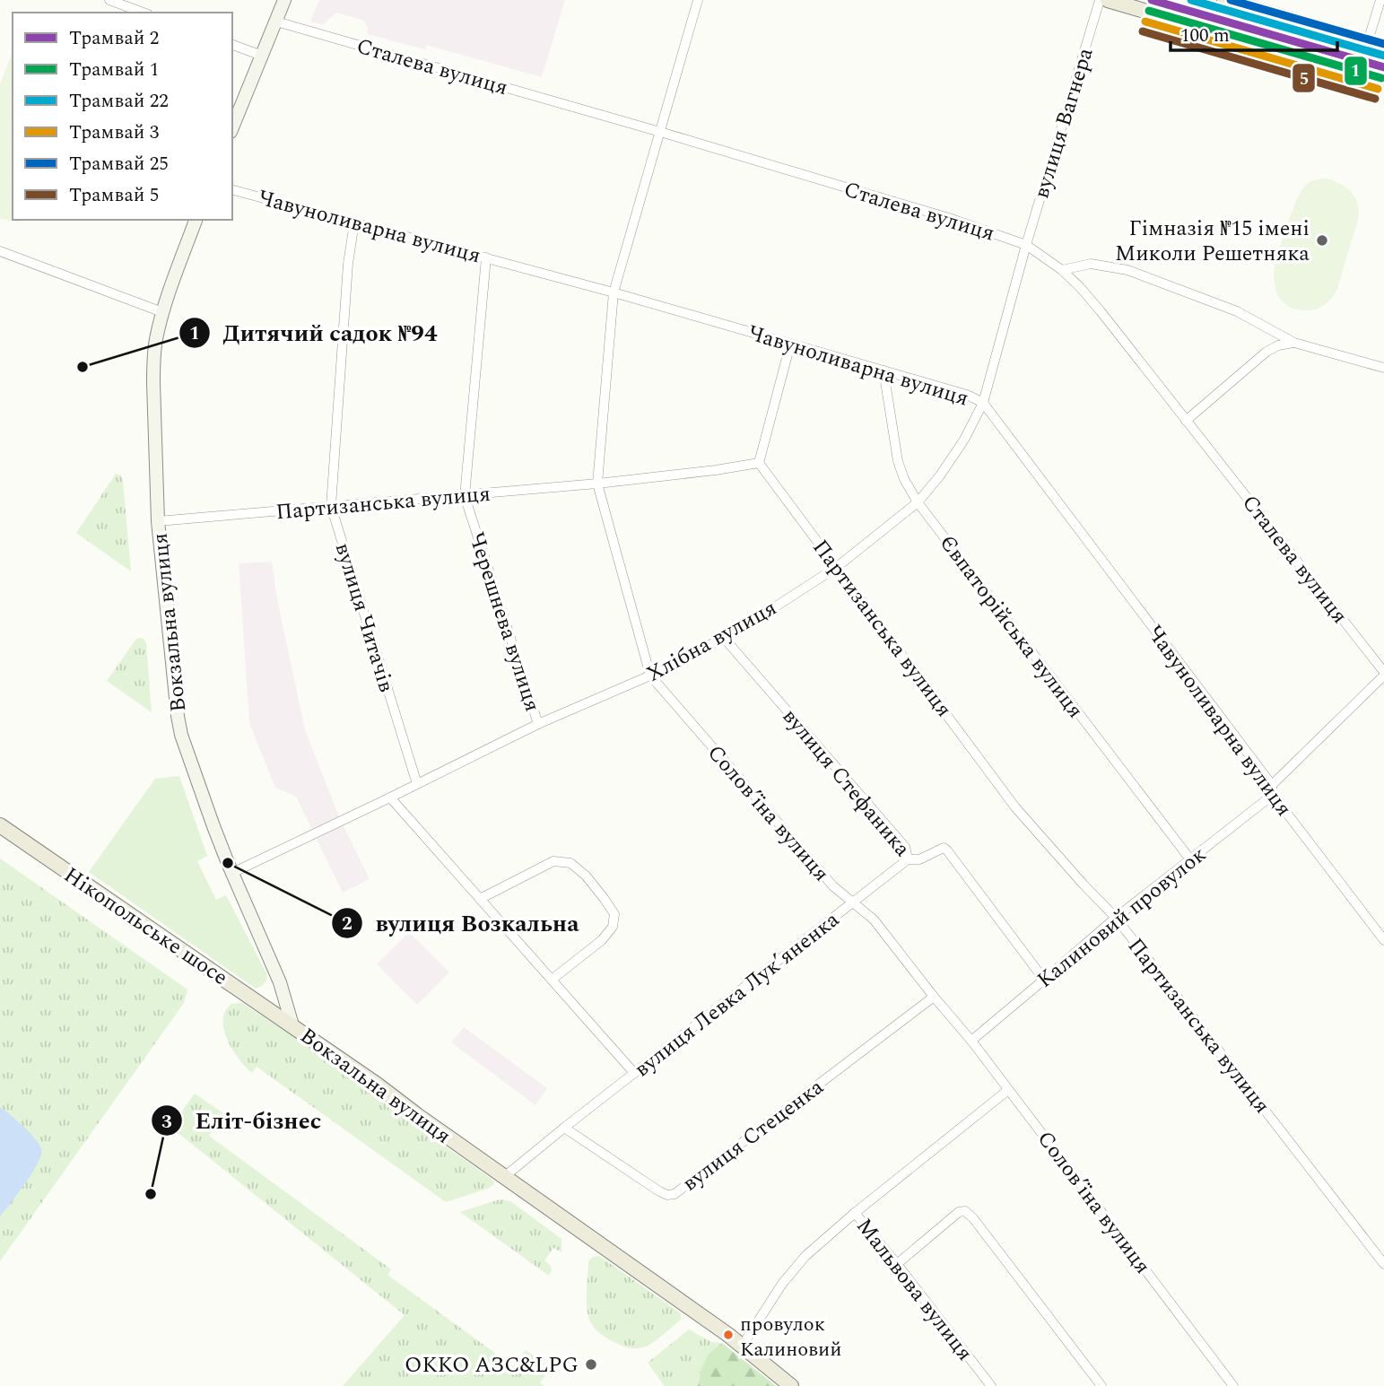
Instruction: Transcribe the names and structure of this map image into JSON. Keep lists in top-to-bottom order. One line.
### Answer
{"streets":{"main road":["Вокзальна вулиця","Нікопольське шосе"],"street":["Сталева вулиця","вулиця Вагнера","Чавуноливарна вулиця","Партизанська вулиця","вулиця Читачів","Черешнева вулиця","Євпаторійська вулиця","Хлібна вулиця","вулиця Стефаника","Соловʼїна вулиця","Калиновий провулок","вулиця Левка Лукʼяненка","вулиця Стеценка","Мальвова вулиця"]},"crossings":[["Сталева вулиця","вулиця Вагнера"],["Сталева вулиця","Хлібна вулиця"],["Сталева вулиця","Соловʼїна вулиця"],["вулиця Вагнера","Хлібна вулиця"],["Чавуноливарна вулиця","вулиця Читачів"],["Чавуноливарна вулиця","Черешнева вулиця"],["Чавуноливарна вулиця","Євпаторійська вулиця"],["Чавуноливарна вулиця","Хлібна вулиця"],["Чавуноливарна вулиця","Соловʼїна вулиця"],["Чавуноливарна вулиця","Калиновий провулок"],["Партизанська вулиця","вулиця Читачів"],["Партизанська вулиця","Черешнева вулиця"],["Партизанська вулиця","Вокзальна вулиця"],["Партизанська вулиця","Хлібна вулиця"],["Партизанська вулиця","Соловʼїна вулиця"],["Партизанська вулиця","Калиновий провулок"],["вулиця Читачів","Хлібна вулиця"],["Черешнева вулиця","Хлібна вулиця"],["Вокзальна вулиця","Хлібна вулиця"],["Вокзальна вулиця","Нікопольське шосе"],["Вокзальна вулиця","вулиця Левка Лукʼяненка"],["Вокзальна вулиця","Мальвова вулиця"],["Євпаторійська вулиця","Хлібна вулиця"],["Євпаторійська вулиця","Калиновий провулок"],["Хлібна вулиця","вулиця Стефаника"],["Хлібна вулиця","Соловʼїна вулиця"],["вулиця Стефаника","Калиновий провулок"],["вулиця Стефаника","вулиця Левка Лукʼяненка"],["Соловʼїна вулиця","Калиновий провулок"],["Соловʼїна вулиця","вулиця Левка Лукʼяненка"],["Соловʼїна вулиця","вулиця Стеценка"],["вулиця Левка Лукʼяненка","вулиця Стеценка"]],"places":["Гімназія №15 імені Миколи Решетняка","Дитячий садок №94","вулиця Возкальна","Еліт-бізнес","провулок Калиновий","ОККО АЗС&LPG"],"lines":["tram line 2","tram line 22","tram line 25","tram line 1","tram line 3","tram line 5"],"legend":["Трамвай 2","Трамвай 1","Трамвай 22","Трамвай 3","Трамвай 25","Трамвай 5"],"scale_bar":"100 m"}
